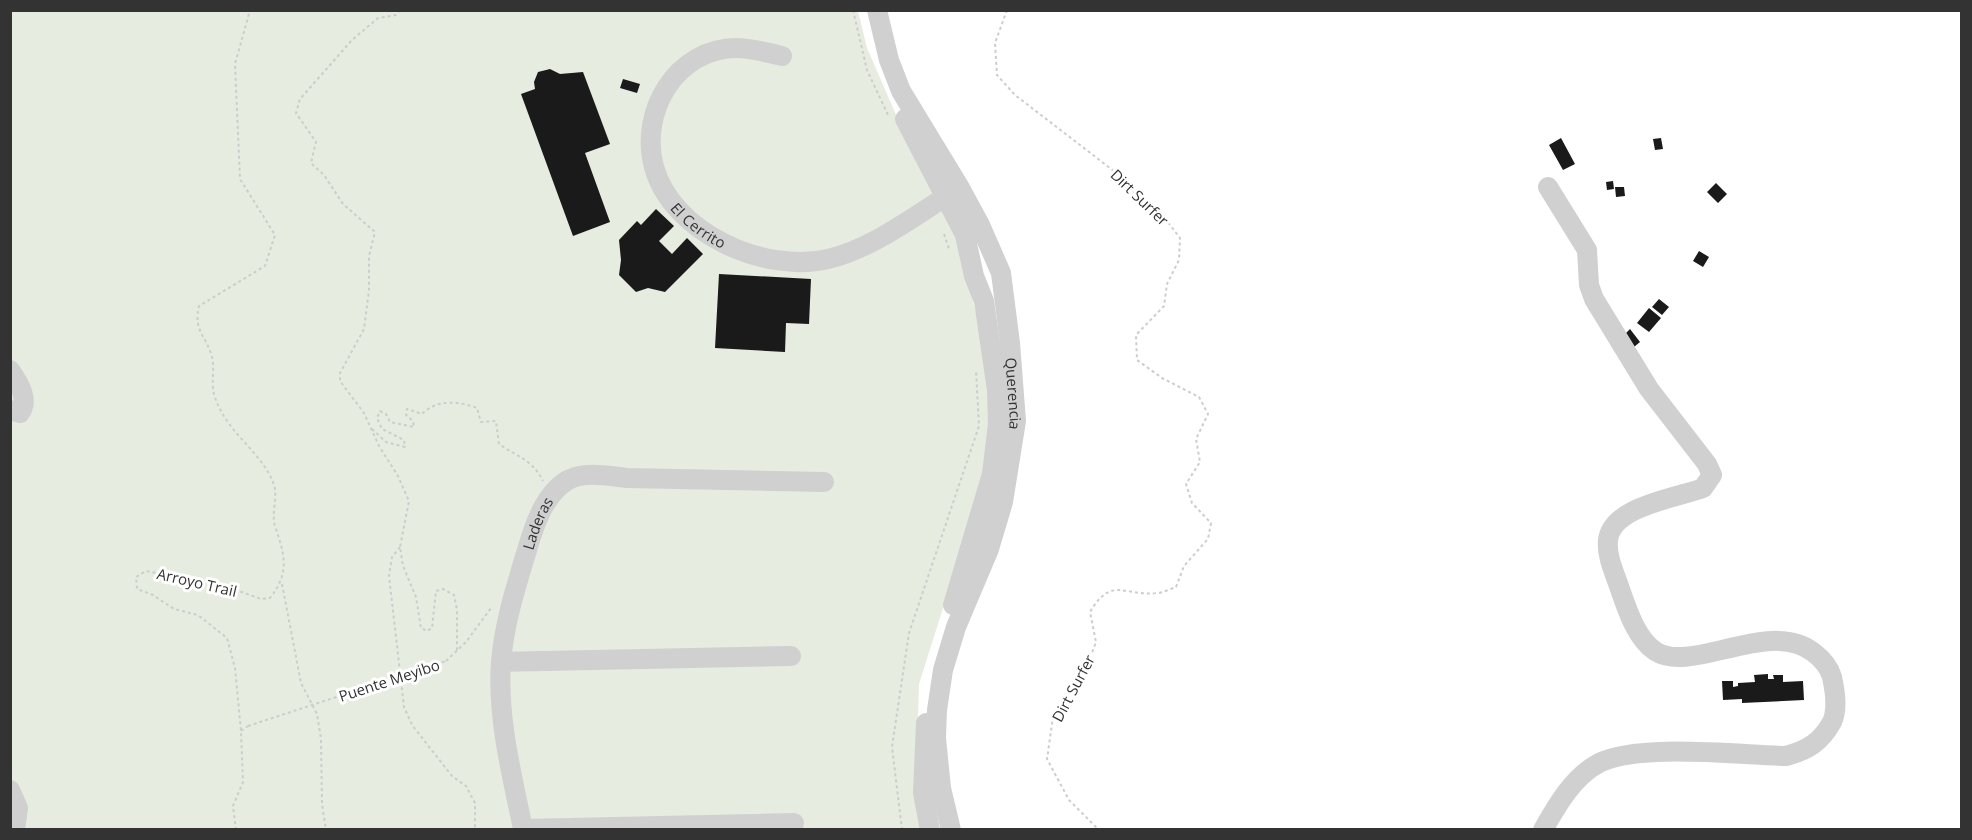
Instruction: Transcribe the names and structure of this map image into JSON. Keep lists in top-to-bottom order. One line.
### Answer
{"streets":{"street":["El Cerrito","Querencia","Laderas"],"path":["Dirt Surfer","Arroyo Trail","Puente Meyibo"]},"crossings":[["El Cerrito","Querencia"],["Laderas","Puente Meyibo"],["Arroyo Trail","Puente Meyibo"]]}
